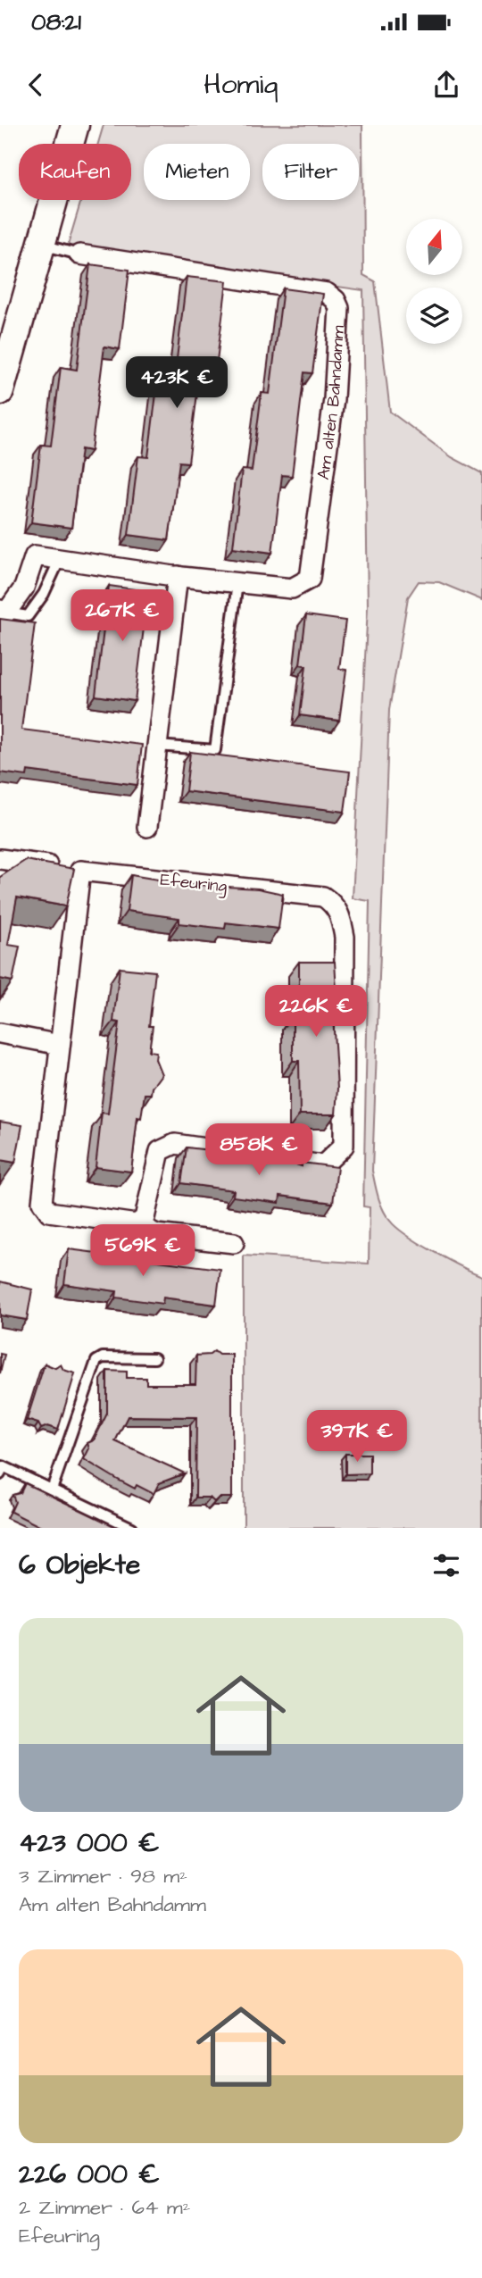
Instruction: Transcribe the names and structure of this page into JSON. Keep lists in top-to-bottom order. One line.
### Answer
{"streets":{"street":["Am alten Bahndamm","Efeuring"]},"north":"top","page":{"status":"08:21","header":"Homiq","chip":["Kaufen","Mieten","Filter"],"price":["423K €","267K €","226K €","858K €","569K €","397K €"],"heading":"6 Objekte","list":[{"name":"423 000 €","note":"3 Zimmer · 98 m² · Am alten Bahndamm"},{"name":"226 000 €","note":"2 Zimmer · 64 m² · Efeuring"}]}}
